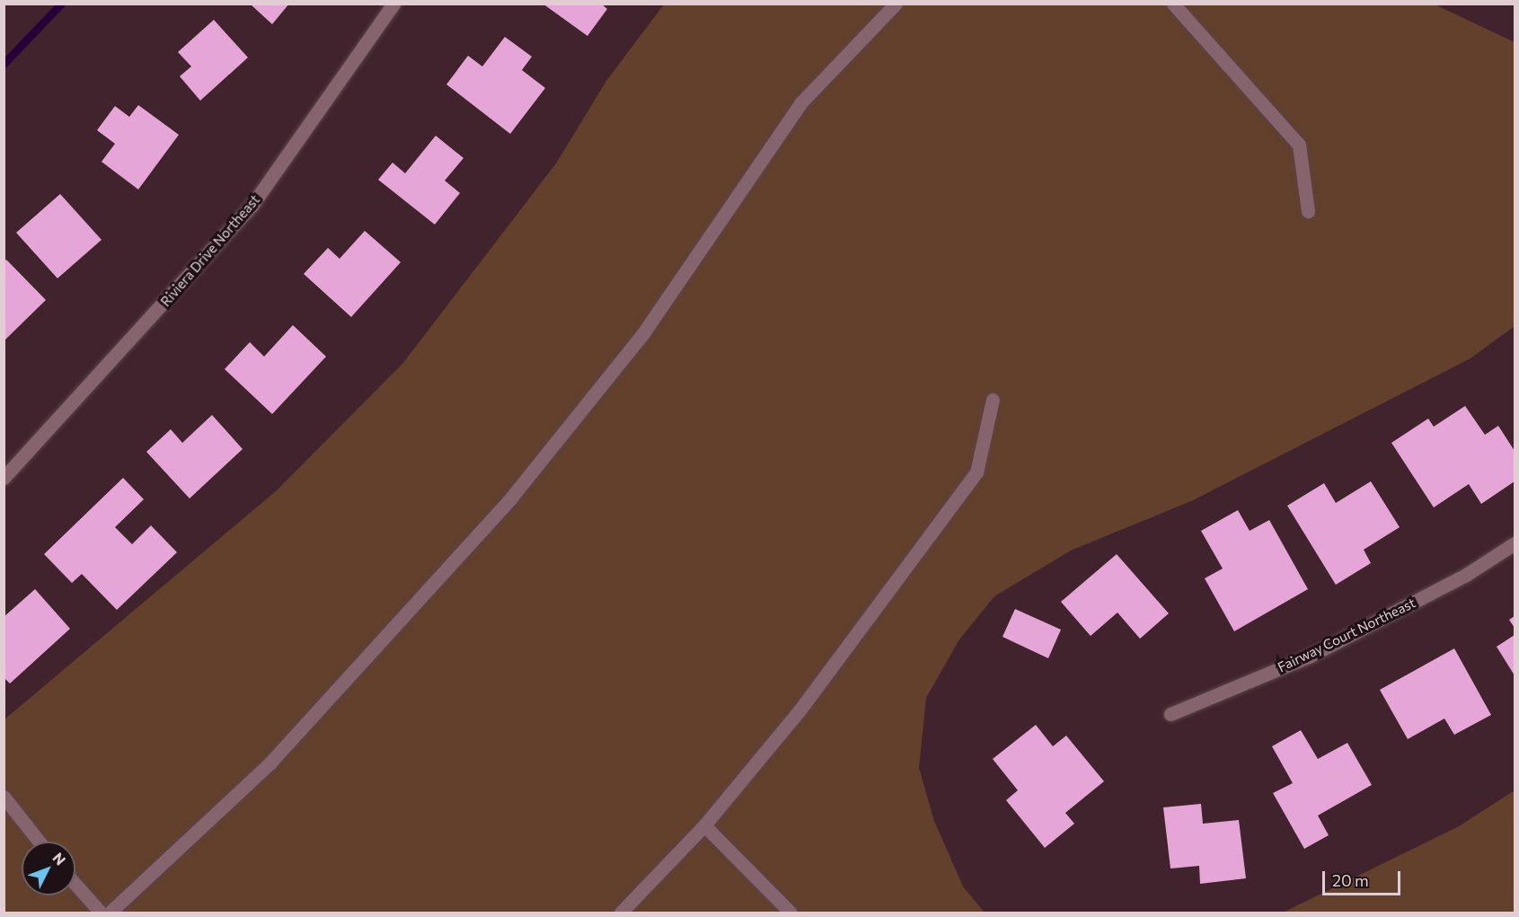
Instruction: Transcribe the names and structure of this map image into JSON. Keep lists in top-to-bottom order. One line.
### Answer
{"streets":{"street":["Riviera Drive Northeast","Fairway Court Northeast"]},"scale_bar":"20 m","north":"top right"}
